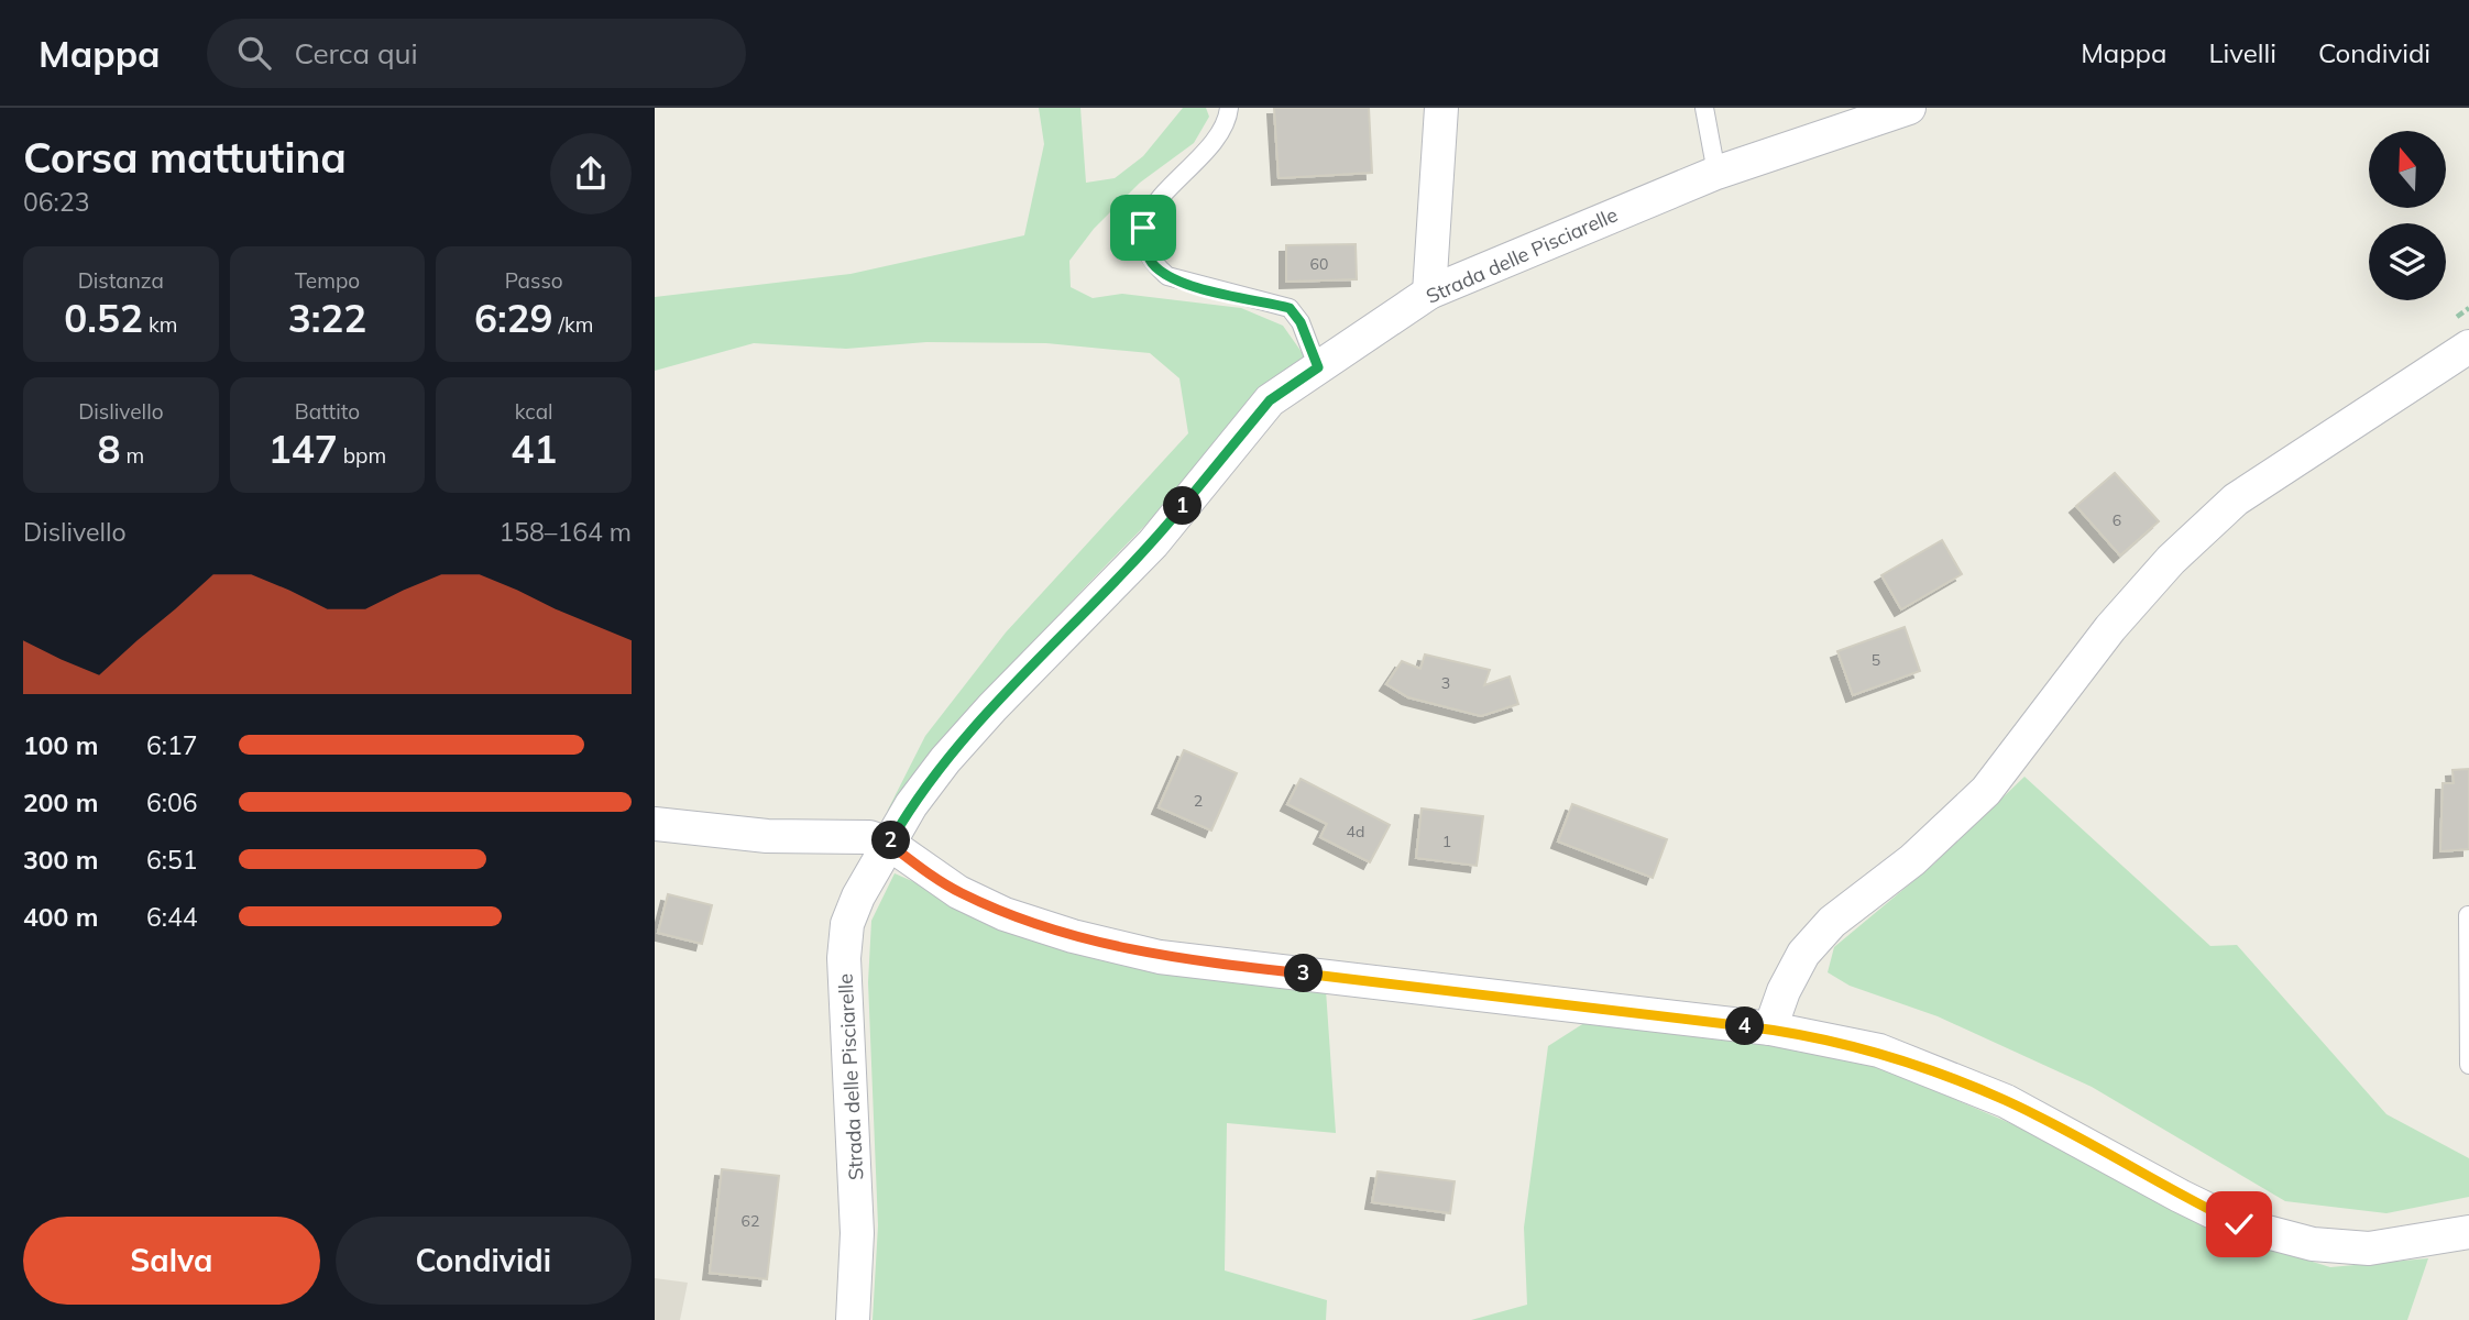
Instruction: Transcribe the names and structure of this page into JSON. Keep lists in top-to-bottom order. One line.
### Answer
{"streets":{"street":["Strada delle Pisciarelle"]},"house_numbers":["60","6","5","3","2","4d","1","62"],"north":"top","page":{"header":"Mappa","search":"Cerca qui","nav":["Mappa","Livelli","Condividi"],"heading":["Corsa mattutina","06:23"],"stats":[["Distanza","0.52 km"],["Tempo","3:22"],["Passo","6:29 /km"],["Dislivello","8 m"],["Battito","147 bpm"],["kcal","41"]],"pins":["1","2","3","4"],"chart":["Dislivello","158–164 m"],"list":[{"name":"100 m","note":"6:17"},{"name":"200 m","note":"6:06"},{"name":"300 m","note":"6:51"},{"name":"400 m","note":"6:44"}],"buttons":["Salva","Condividi"]}}
